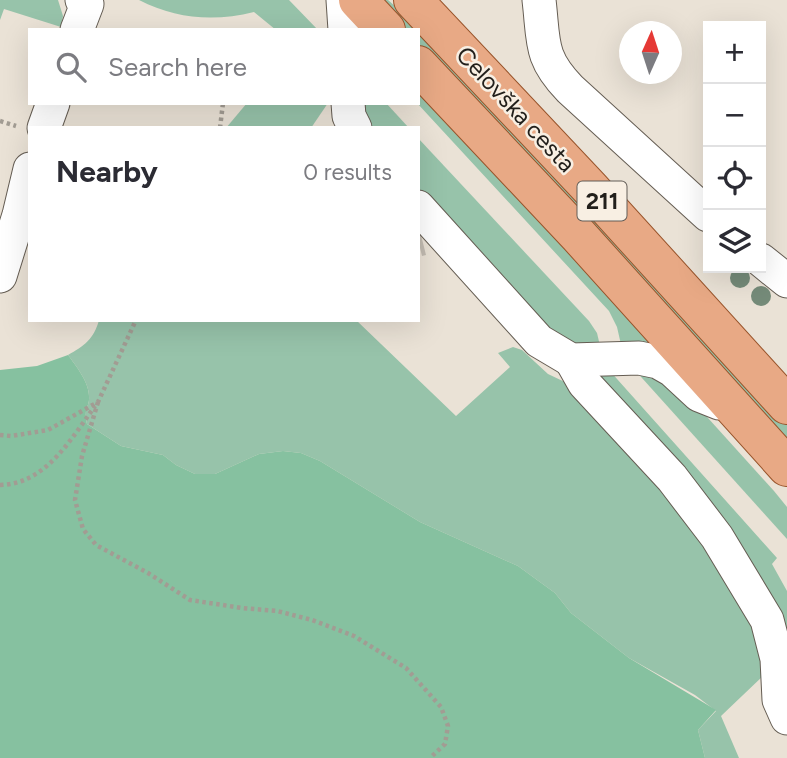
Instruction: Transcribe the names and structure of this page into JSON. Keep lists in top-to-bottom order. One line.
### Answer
{"streets":{"main road":["Celovška cesta","211"]},"north":"top","page":{"map_buttons":["+","−"],"search":"Search here","heading":["Nearby","0 results"]}}
